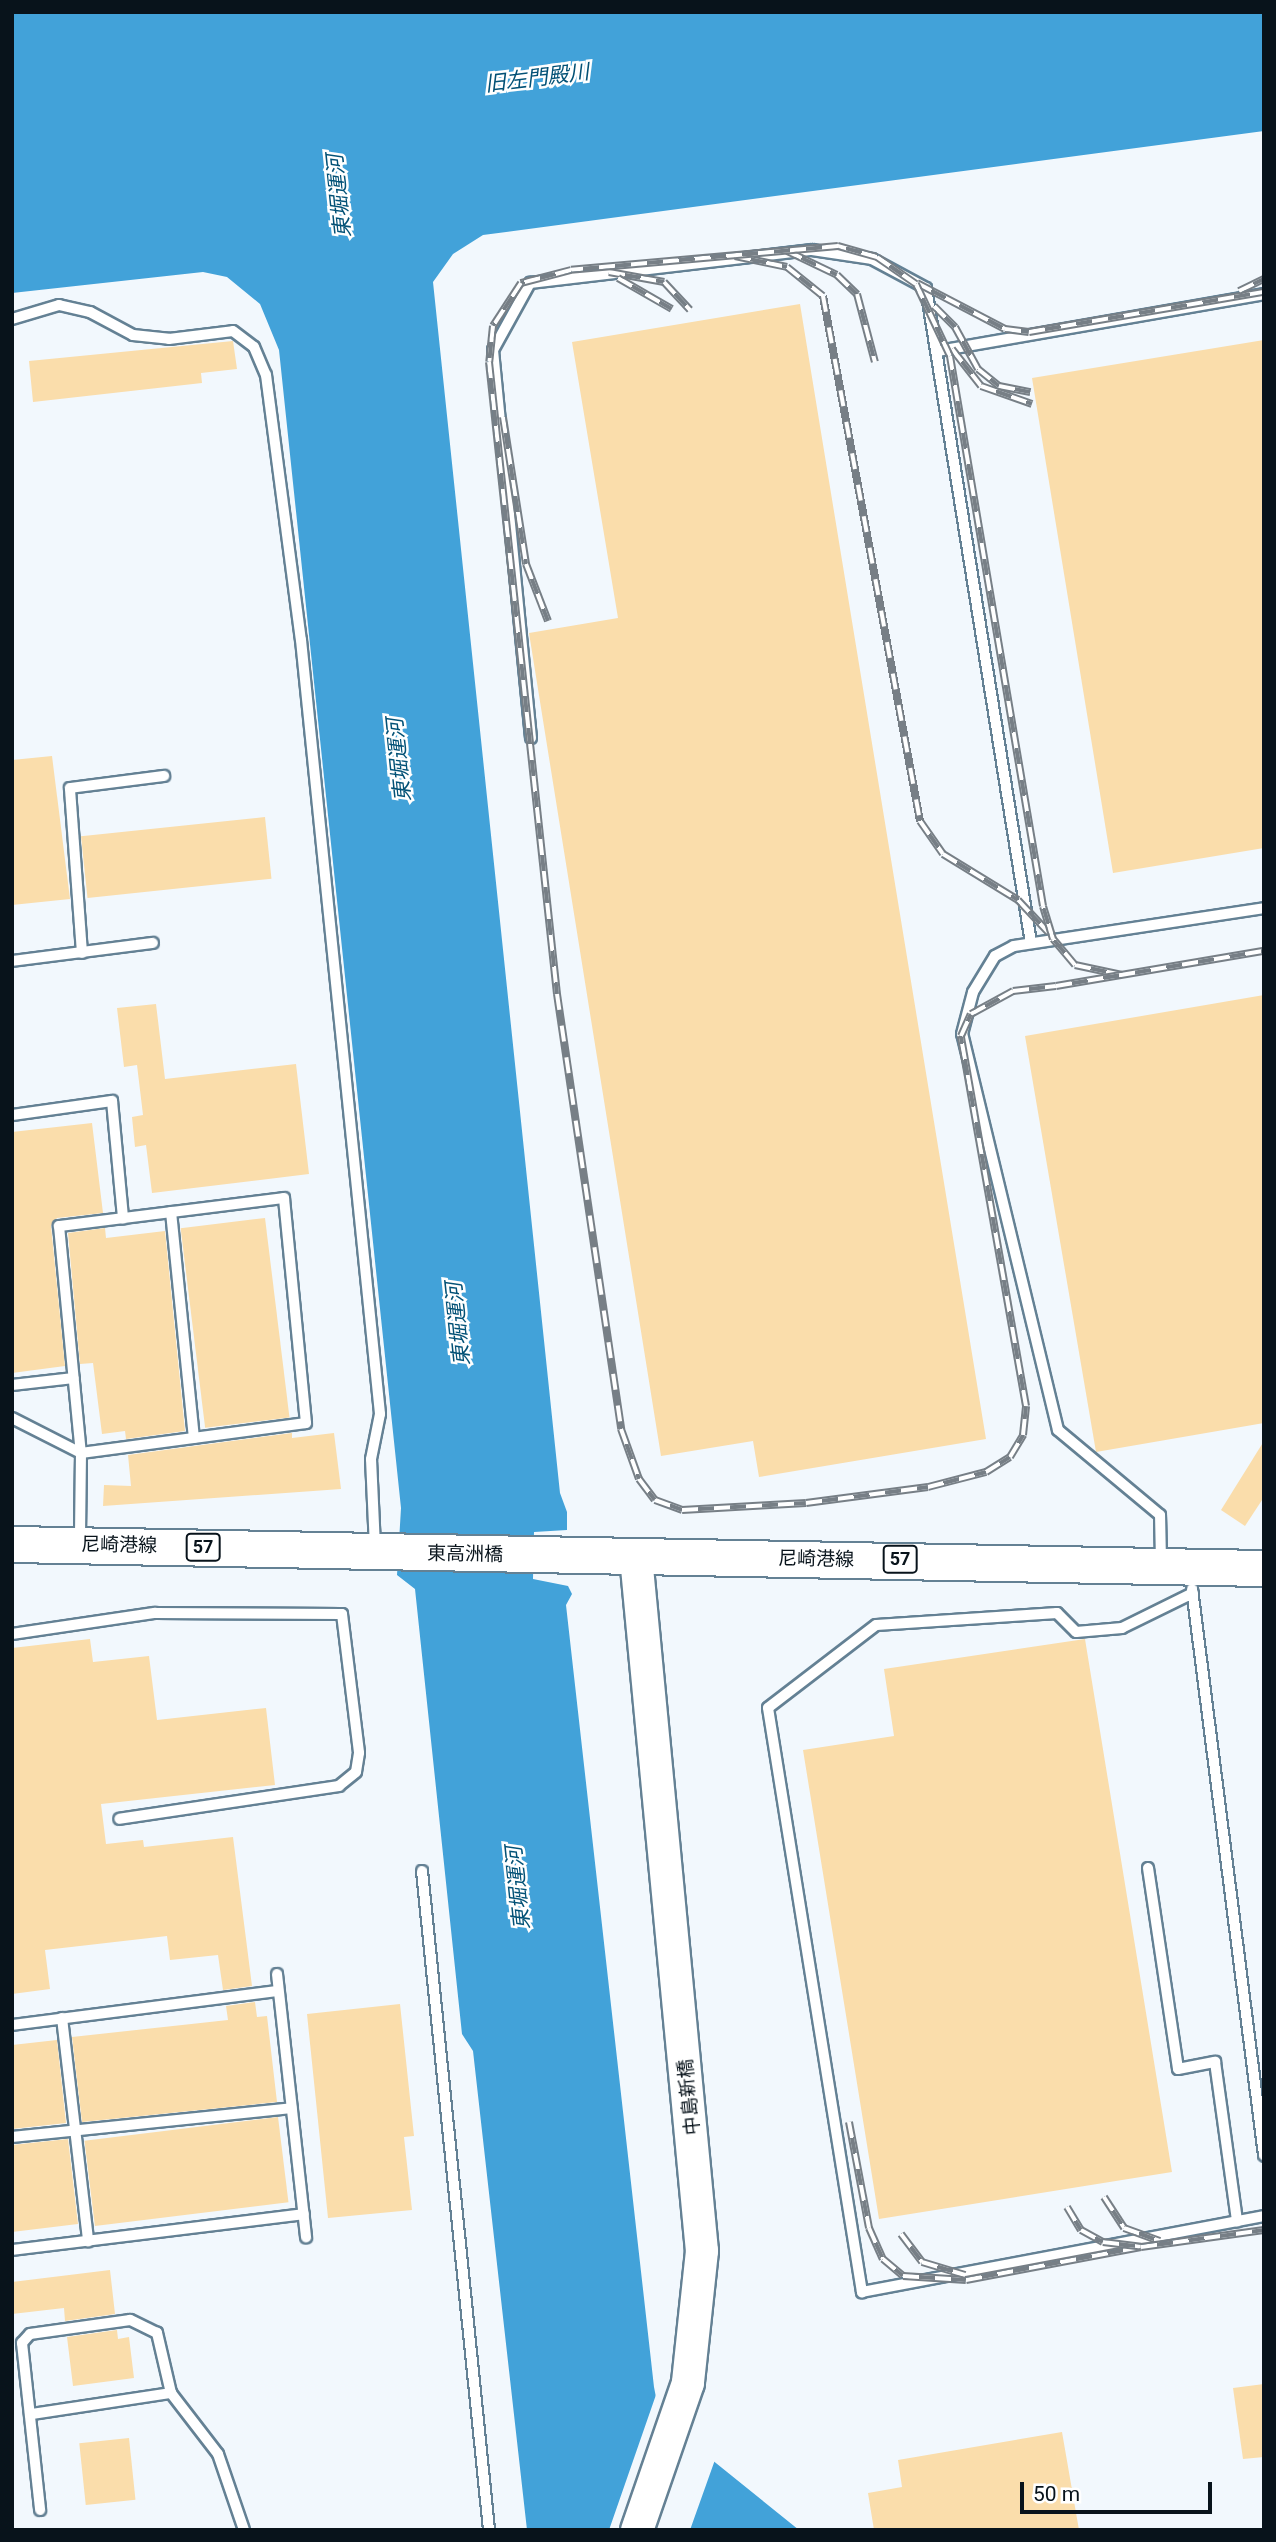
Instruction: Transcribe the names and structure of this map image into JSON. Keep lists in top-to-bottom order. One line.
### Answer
{"streets":{"main road":["尼崎港線","57","東高洲橋"],"street":["中島新橋"]},"crossings":[["尼崎港線","東高洲橋"],["尼崎港線","中島新橋"]],"water":["旧左門殿川","東堀運河"],"scale_bar":"50 m"}
